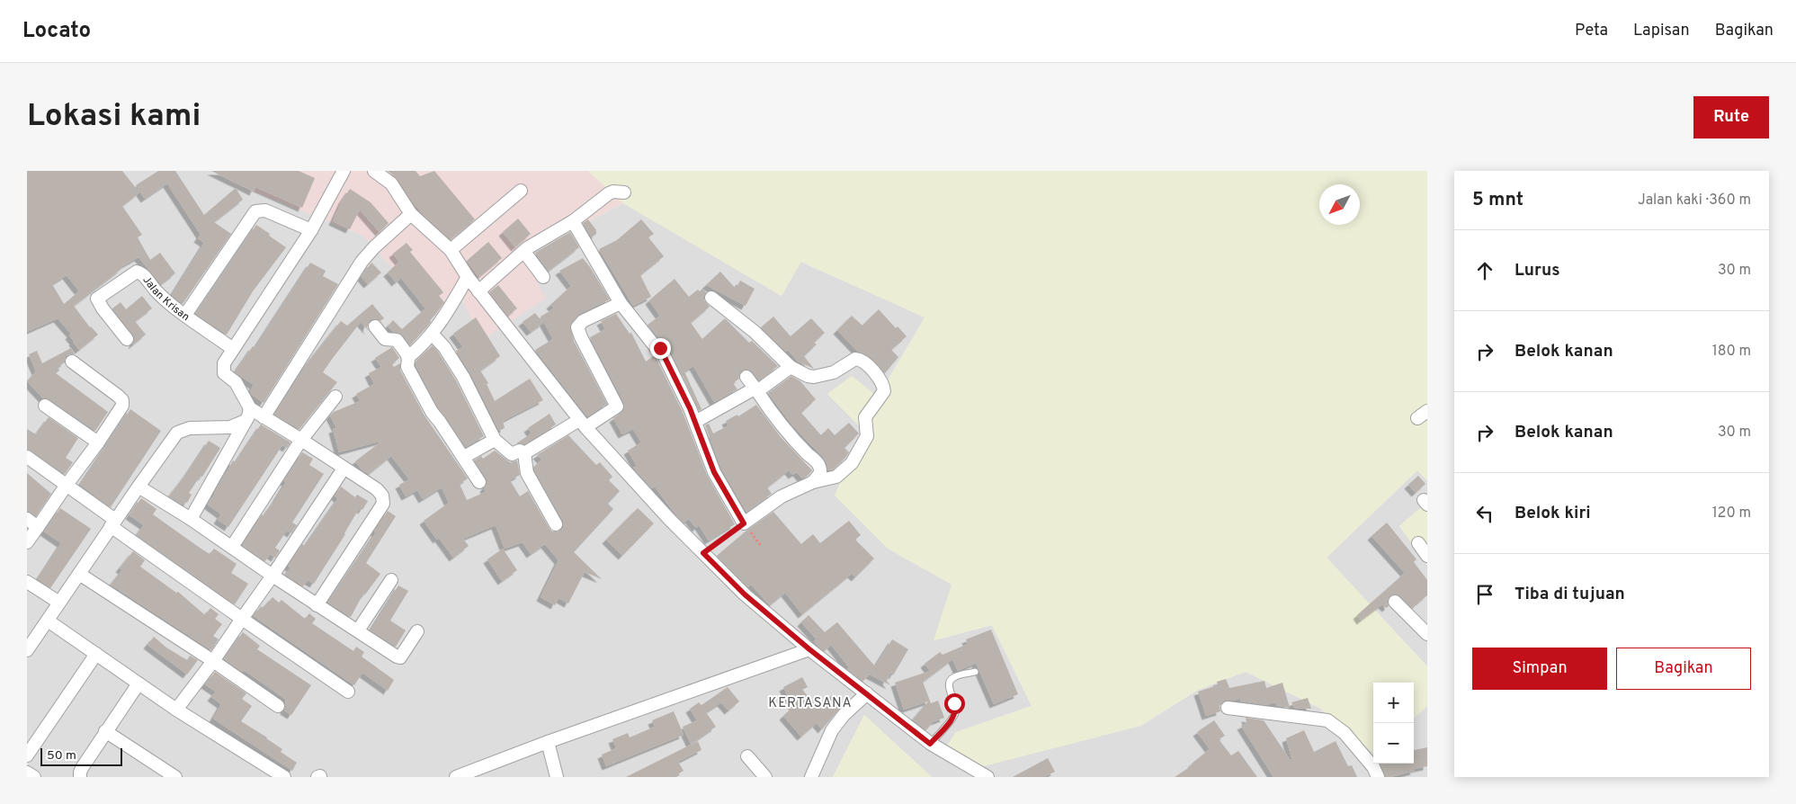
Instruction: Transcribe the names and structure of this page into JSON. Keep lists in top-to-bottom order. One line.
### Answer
{"streets":{"street":["Jalan Krisan"]},"districts":["KERTASANA"],"scale_bar":"50 m","north":"bottom left","page":{"header":"Locato","nav":["Peta","Lapisan","Bagikan"],"buttons":["Rute",["Simpan","Bagikan"]],"title":"Lokasi kami","heading":["5 mnt","Jalan kaki · 360 m"],"list":[["Lurus","30 m"],["Belok kanan","180 m"],["Belok kanan","30 m"],["Belok kiri","120 m"],"Tiba di tujuan"],"map_buttons":["+","−"],"scale":"50 m"}}
